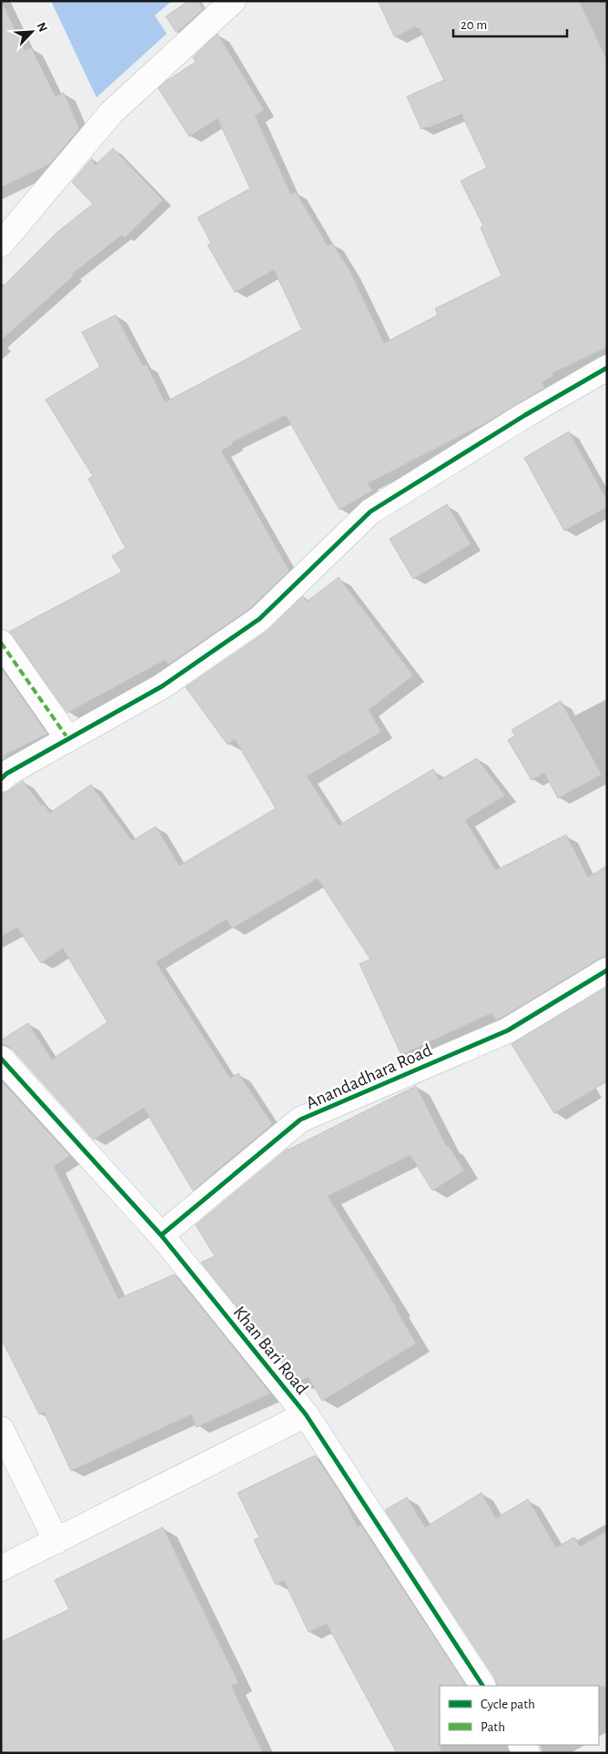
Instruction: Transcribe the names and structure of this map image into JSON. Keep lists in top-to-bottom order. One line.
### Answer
{"streets":{"street":["Anandadhara Road","Khan Bari Road"]},"crossings":[["Anandadhara Road","Khan Bari Road"]],"legend":["Cycle path","Path"],"scale_bar":"20 m","north":"top right"}
